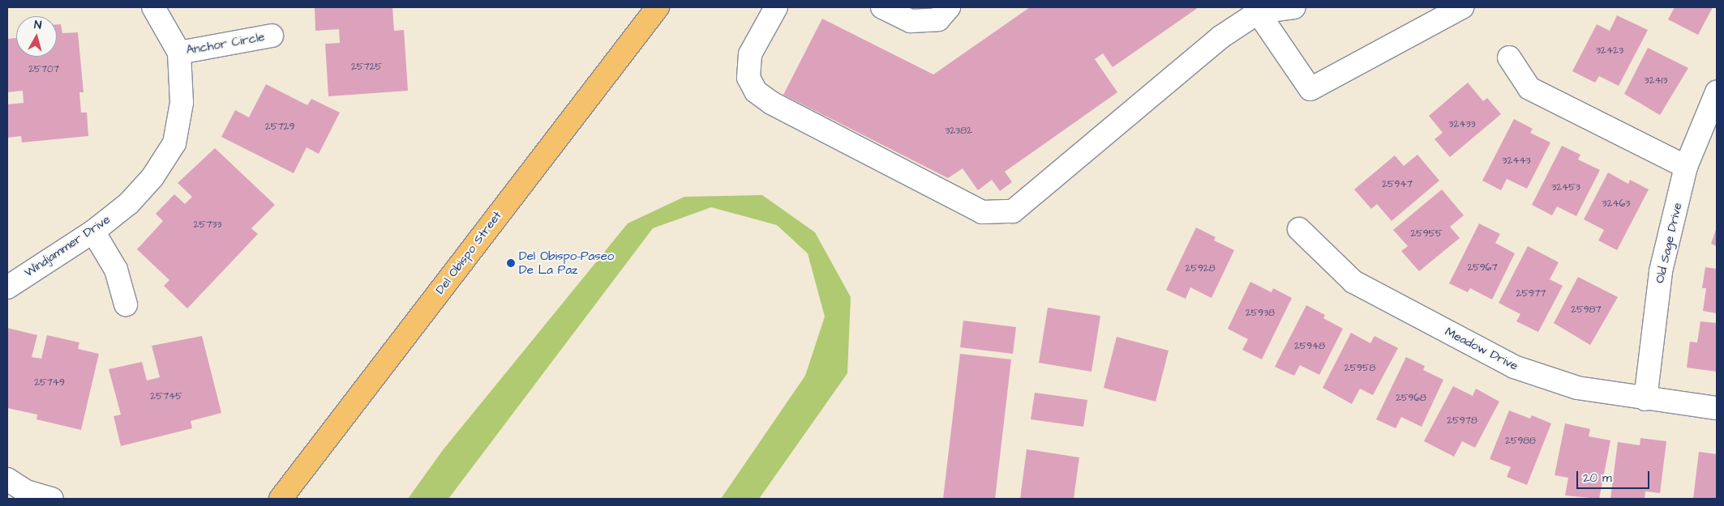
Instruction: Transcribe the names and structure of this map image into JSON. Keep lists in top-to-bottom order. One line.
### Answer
{"streets":{"main road":["Del Obispo Street"],"street":["Anchor Circle","Old Sage Drive","Windjammer Drive","Meadow Drive"]},"crossings":[["Anchor Circle","Windjammer Drive"],["Old Sage Drive","Meadow Drive"]],"places":["Del Obispo-Paseo De La Paz"],"house_numbers":["32423","25725","25707","32413","32433","25729","32382","32443","25947","32453","32463","25733","25955","25967","25928","25977","25987","25938","25948","25958","25749","25745","25968","25978","25988"],"scale_bar":"20 m","north":"top"}
